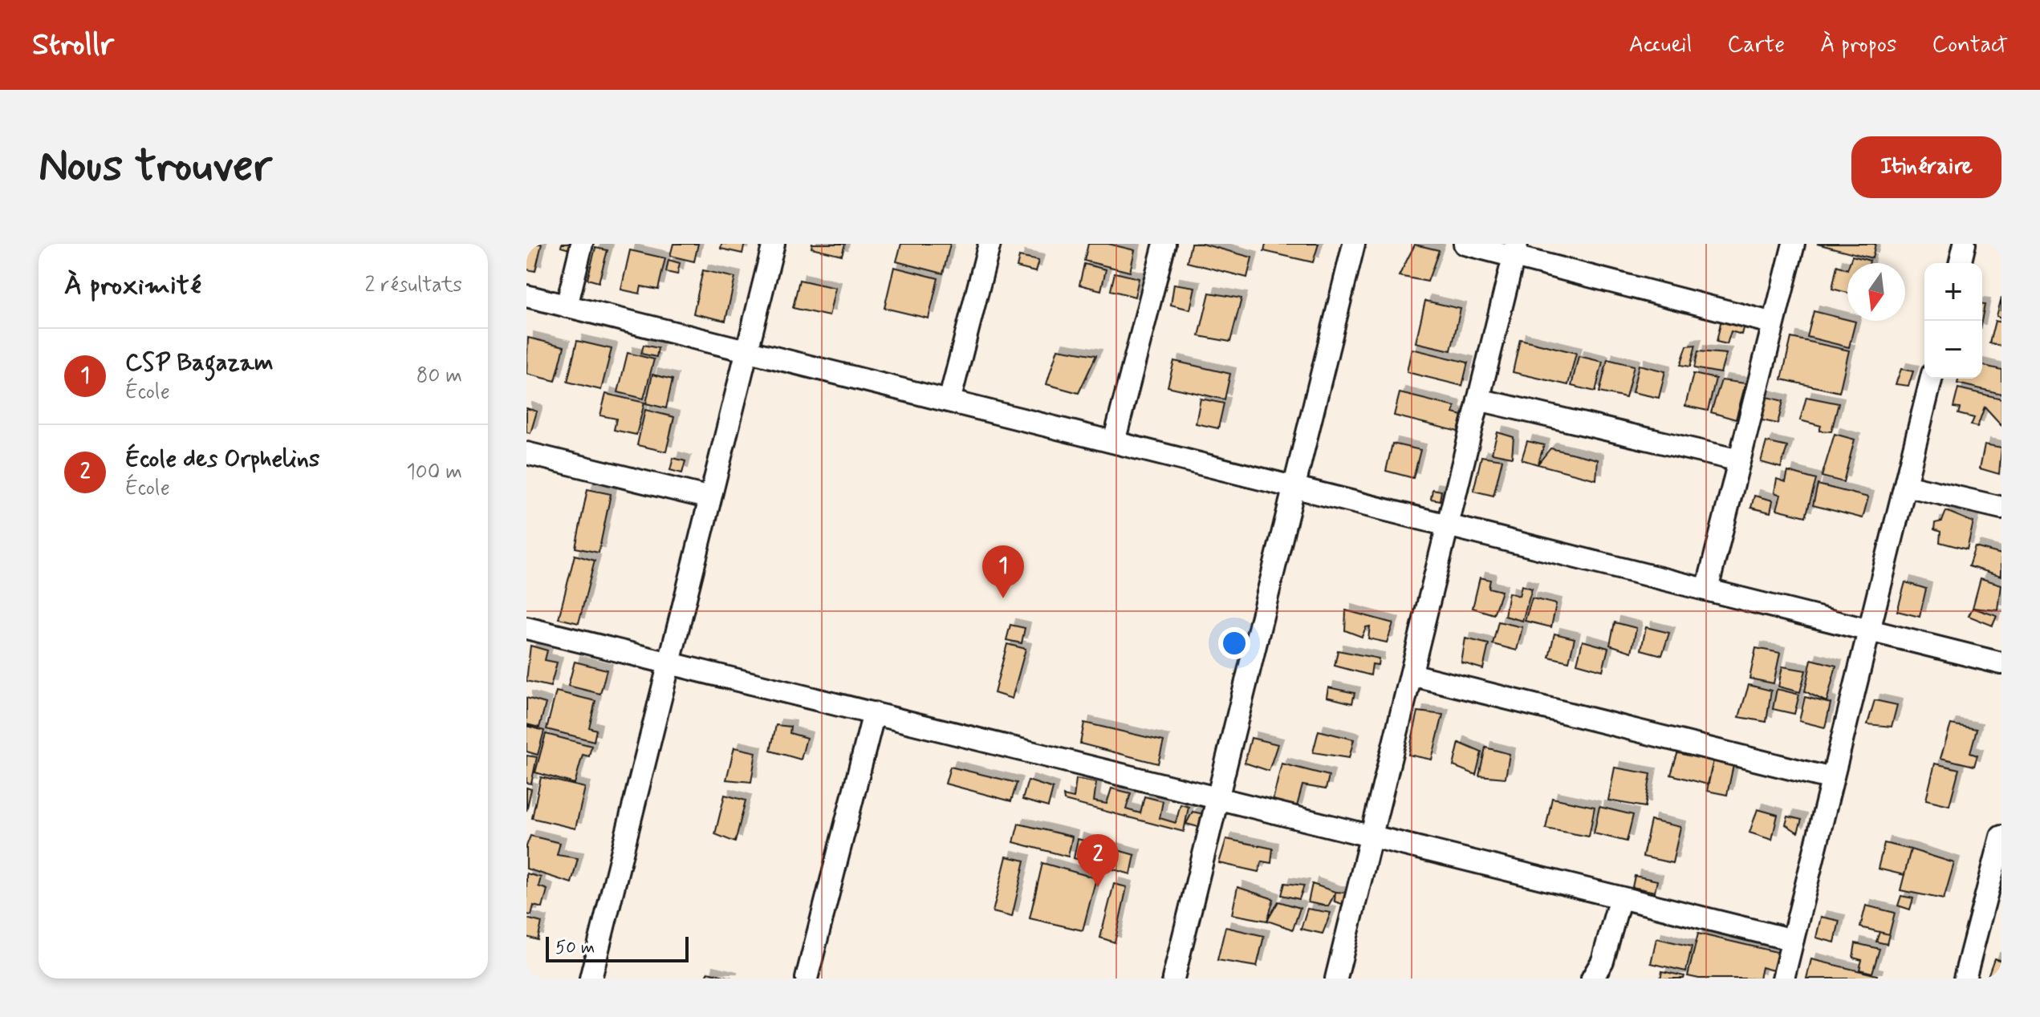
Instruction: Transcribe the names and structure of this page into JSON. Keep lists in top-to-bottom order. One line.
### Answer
{"scale_bar":"50 m","north":"bottom","page":{"header":"Strollr","nav":["Accueil","Carte","À propos","Contact"],"buttons":"Itinéraire","title":"Nous trouver","heading":["À proximité","2 résultats"],"map_buttons":["+","−"],"list":[{"mark":"1","name":"CSP Bagazam","note":"École","value":"80 m"},{"mark":"2","name":"École des Orphelins","note":"École","value":"100 m"}],"pins":["1","2"],"scale":"50 m"}}
